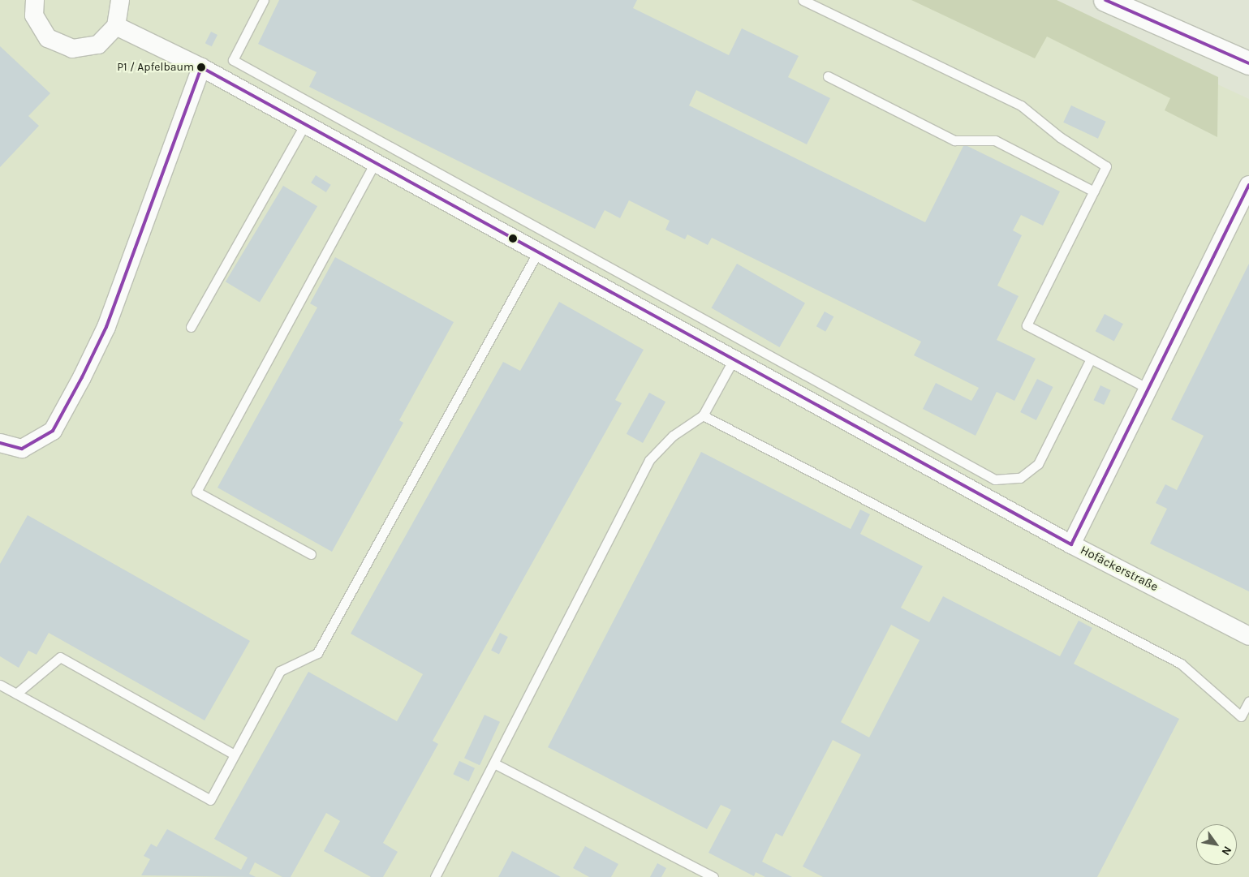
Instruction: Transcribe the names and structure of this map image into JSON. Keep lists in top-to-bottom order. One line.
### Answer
{"streets":{"street":["Hofäckerstraße"]},"places":["P1 / Apfelbaum"],"north":"bottom right"}
